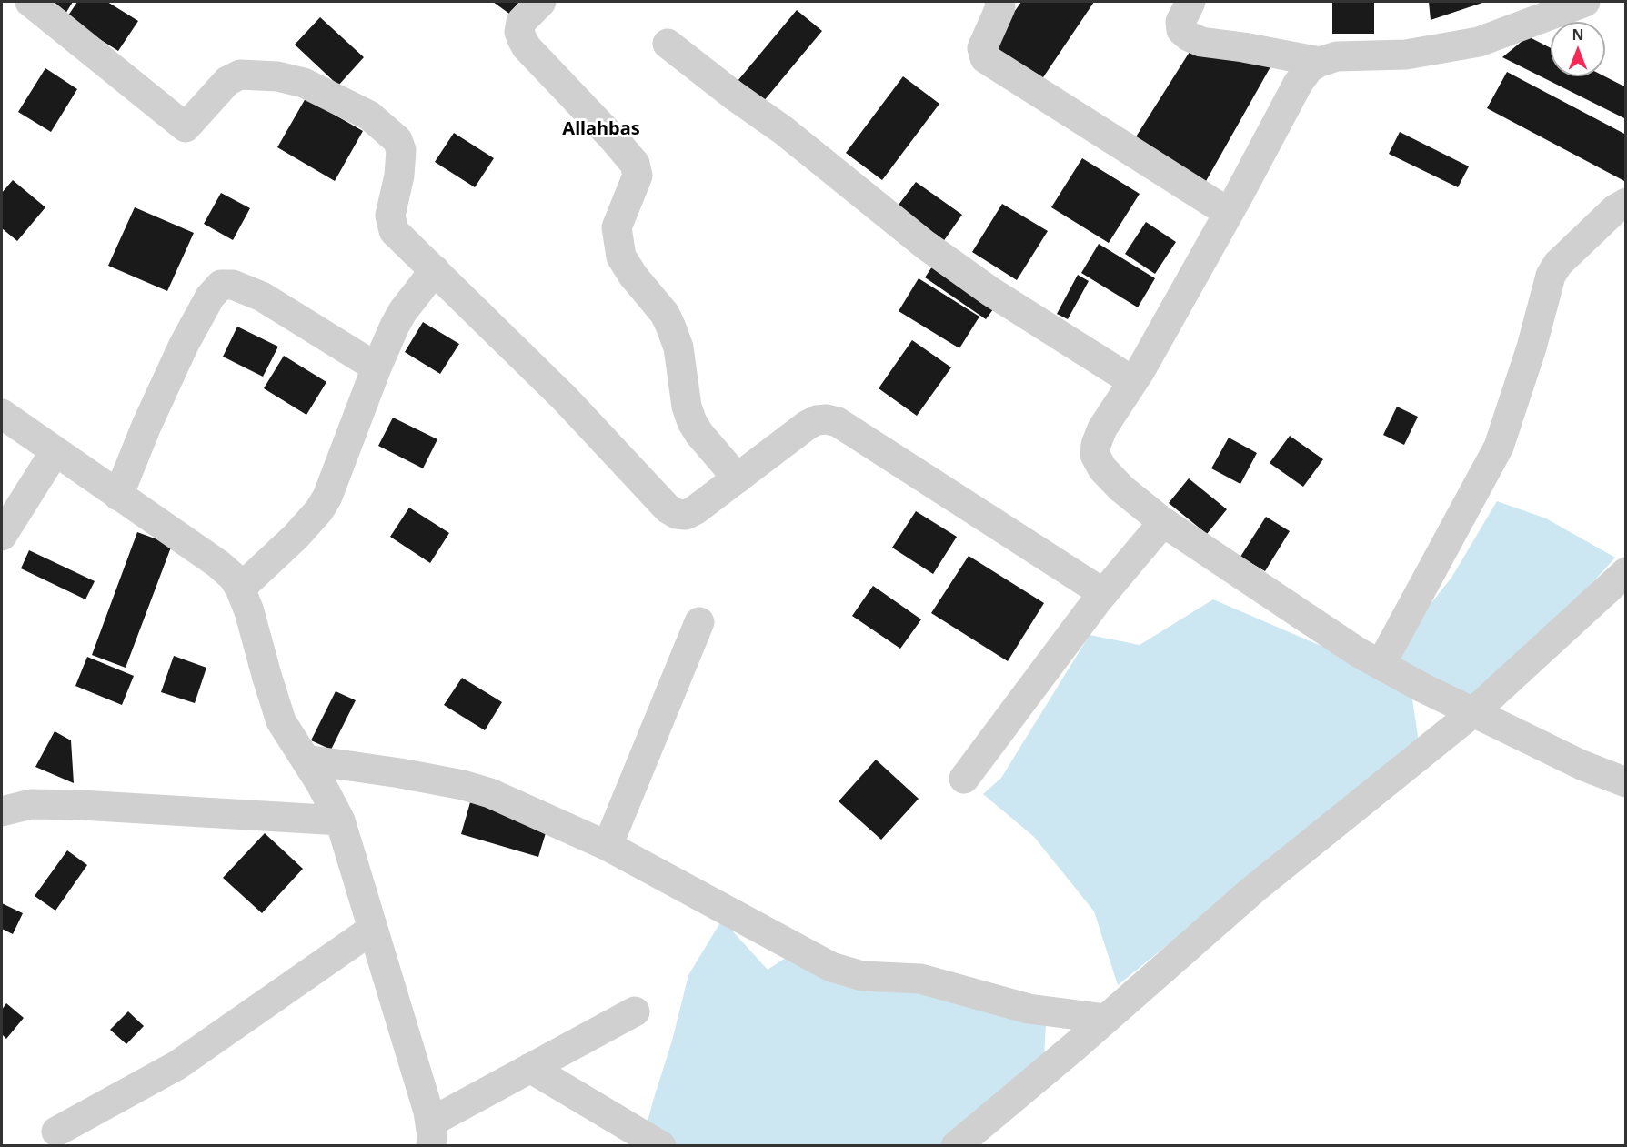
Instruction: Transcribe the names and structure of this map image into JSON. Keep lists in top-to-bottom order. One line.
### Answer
{"districts":["Allahbas"],"north":"top"}
